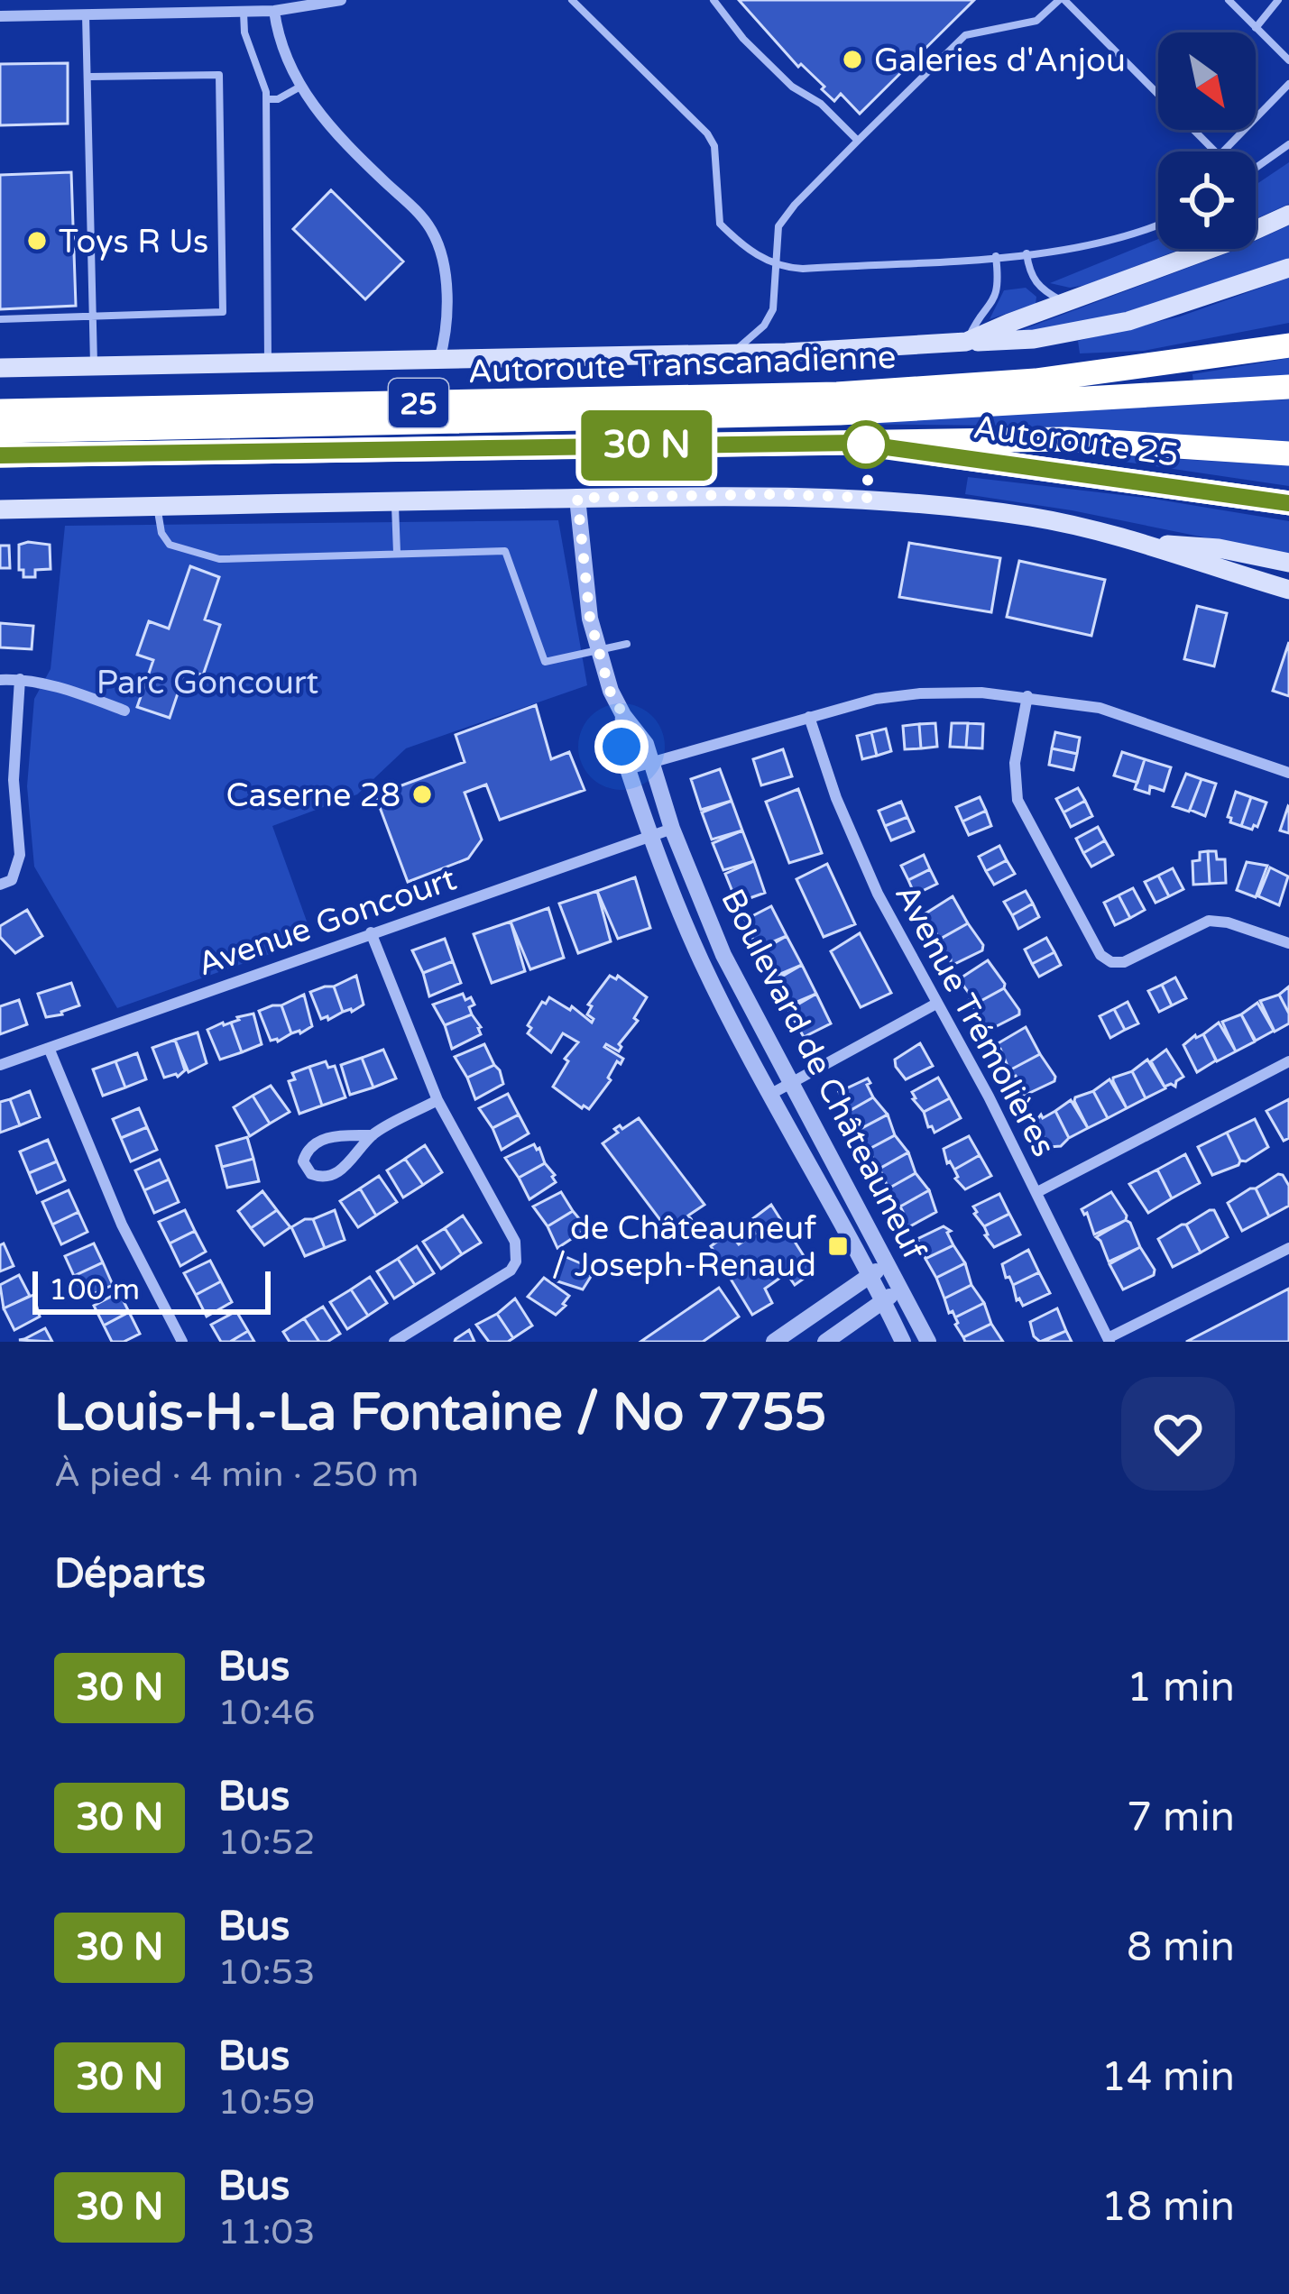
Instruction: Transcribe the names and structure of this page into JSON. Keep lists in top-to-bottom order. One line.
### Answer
{"streets":{"highway":["Autoroute Transcanadienne","25","Autoroute 25"],"street":["Avenue Goncourt","Avenue Trémolières","Boulevard de Châteauneuf"]},"crossings":[["Autoroute Transcanadienne","25"],["25","Autoroute 25"],["Avenue Goncourt","Boulevard de Châteauneuf"]],"parks":["Parc Goncourt"],"places":{"other":["Galeries d'Anjou","Toys R Us","Caserne 28"],"transit":["de Châteauneuf / Joseph-Renaud"]},"scale_bar":"100 m","north":"bottom right","page":{"on_map":"30 N","scale":"100 m","heading":[["Louis-H.-La Fontaine / No 7755","À pied · 4 min · 250 m"],"Départs"],"list":[{"mark":"30 N","name":"Bus","note":"10:46","value":"1 min"},{"mark":"30 N","name":"Bus","note":"10:52","value":"7 min"},{"mark":"30 N","name":"Bus","note":"10:53","value":"8 min"},{"mark":"30 N","name":"Bus","note":"10:59","value":"14 min"},{"mark":"30 N","name":"Bus","note":"11:03","value":"18 min"}]}}
